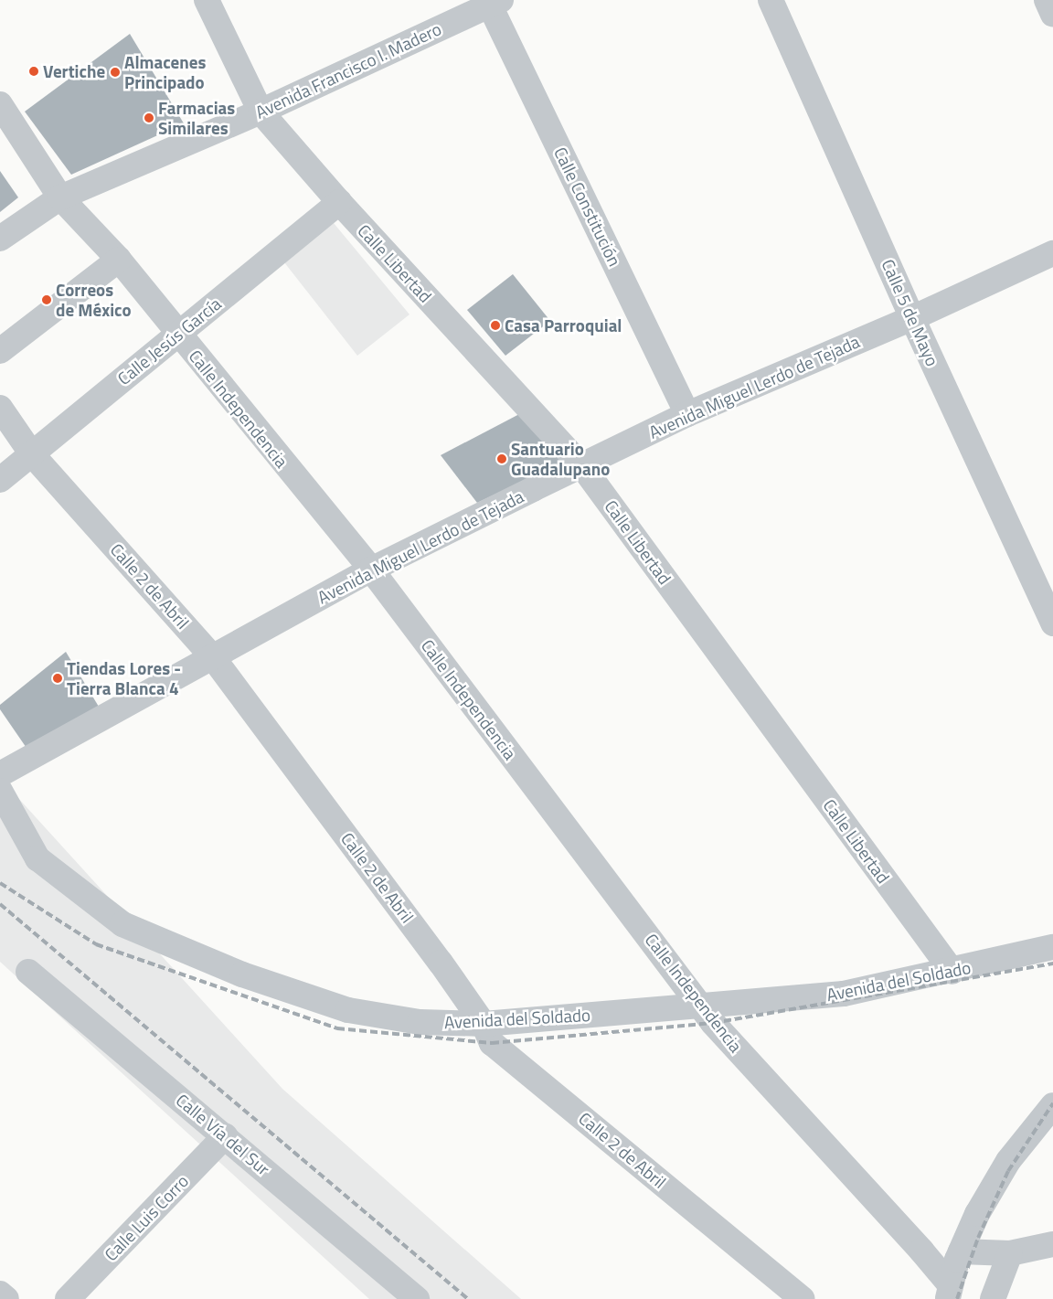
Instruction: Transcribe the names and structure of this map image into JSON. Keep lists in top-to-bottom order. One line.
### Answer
{"streets":{"street":["Avenida Francisco I. Madero","Calle Constitución","Calle Libertad","Calle 5 de Mayo","Calle Jesús García","Avenida Miguel Lerdo de Tejada","Calle Independencia","Calle 2 de Abril","Avenida del Soldado","Calle Vía del Sur","Calle Luis Corro"]},"crossings":[["Avenida Francisco I. Madero","Calle Constitución"],["Avenida Francisco I. Madero","Calle Libertad"],["Avenida Francisco I. Madero","Calle Independencia"],["Calle Constitución","Avenida Miguel Lerdo de Tejada"],["Calle Libertad","Calle Jesús García"],["Calle Libertad","Avenida Miguel Lerdo de Tejada"],["Calle Libertad","Avenida del Soldado"],["Calle 5 de Mayo","Avenida Miguel Lerdo de Tejada"],["Calle Jesús García","Calle Independencia"],["Calle Jesús García","Calle 2 de Abril"],["Avenida Miguel Lerdo de Tejada","Calle Independencia"],["Avenida Miguel Lerdo de Tejada","Calle 2 de Abril"],["Calle Independencia","Avenida del Soldado"],["Calle 2 de Abril","Avenida del Soldado"],["Calle Vía del Sur","Calle Luis Corro"]],"places":["Vertiche","Almacenes Principado","Farmacias Similares","Correos de México","Casa Parroquial","Santuario Guadalupano","Tiendas Lores - Tierra Blanca 4"]}
